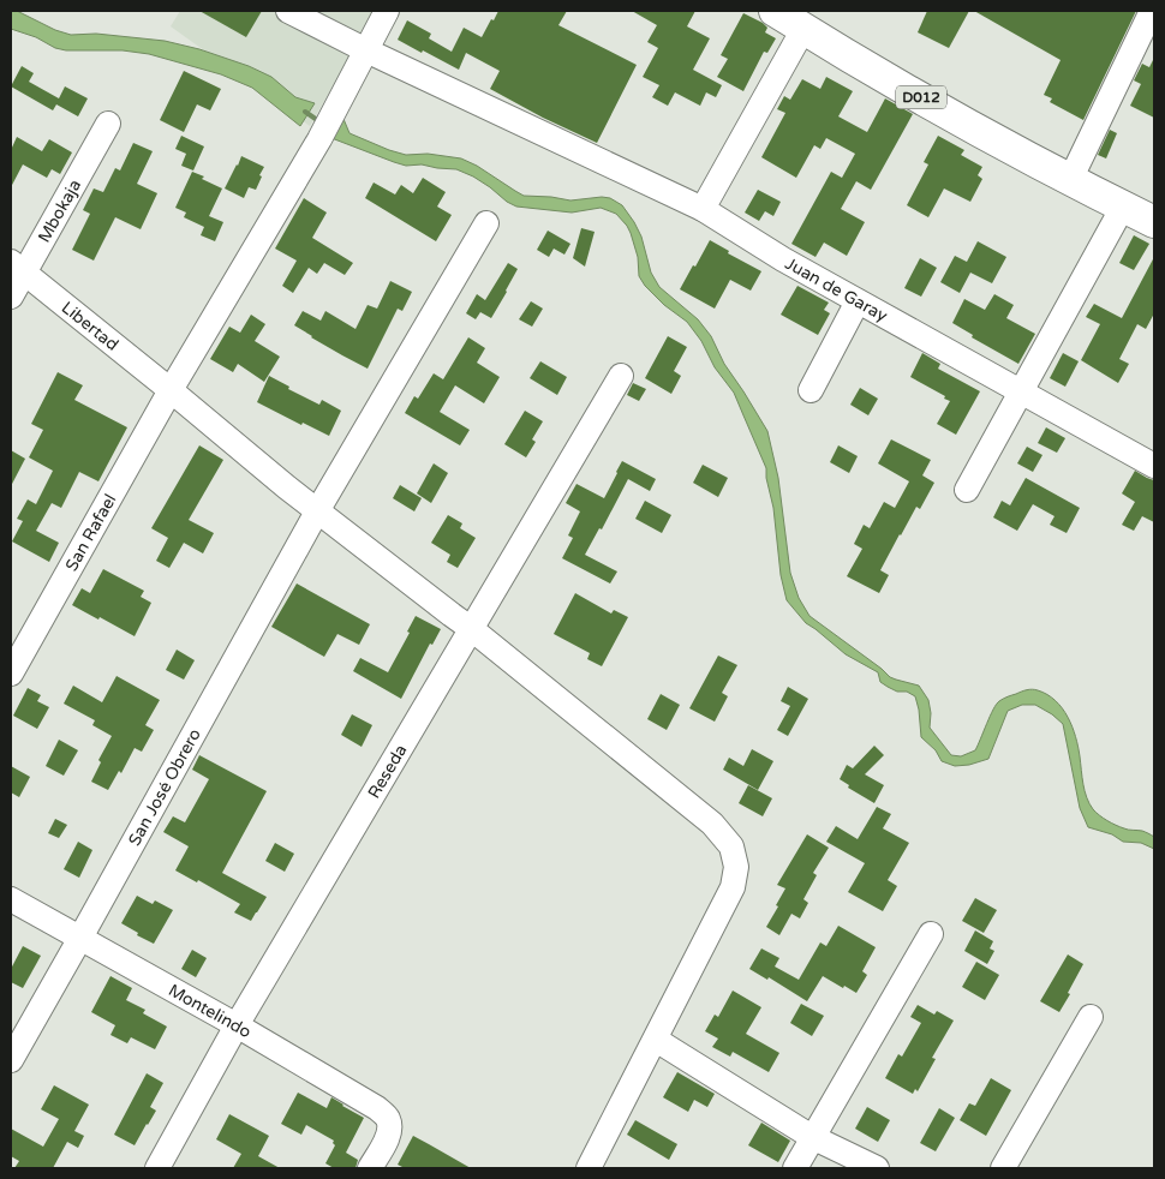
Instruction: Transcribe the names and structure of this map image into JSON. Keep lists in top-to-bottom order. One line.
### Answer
{"streets":{"main road":["D012"],"street":["Mbokaja","Juan de Garay","Libertad","San Rafael","Reseda","San José Obrero","Montelindo"]},"crossings":[["Mbokaja","Libertad"],["Juan de Garay","San Rafael"],["Libertad","San Rafael"],["Libertad","Reseda"],["Libertad","San José Obrero"],["Reseda","Montelindo"],["San José Obrero","Montelindo"]]}
